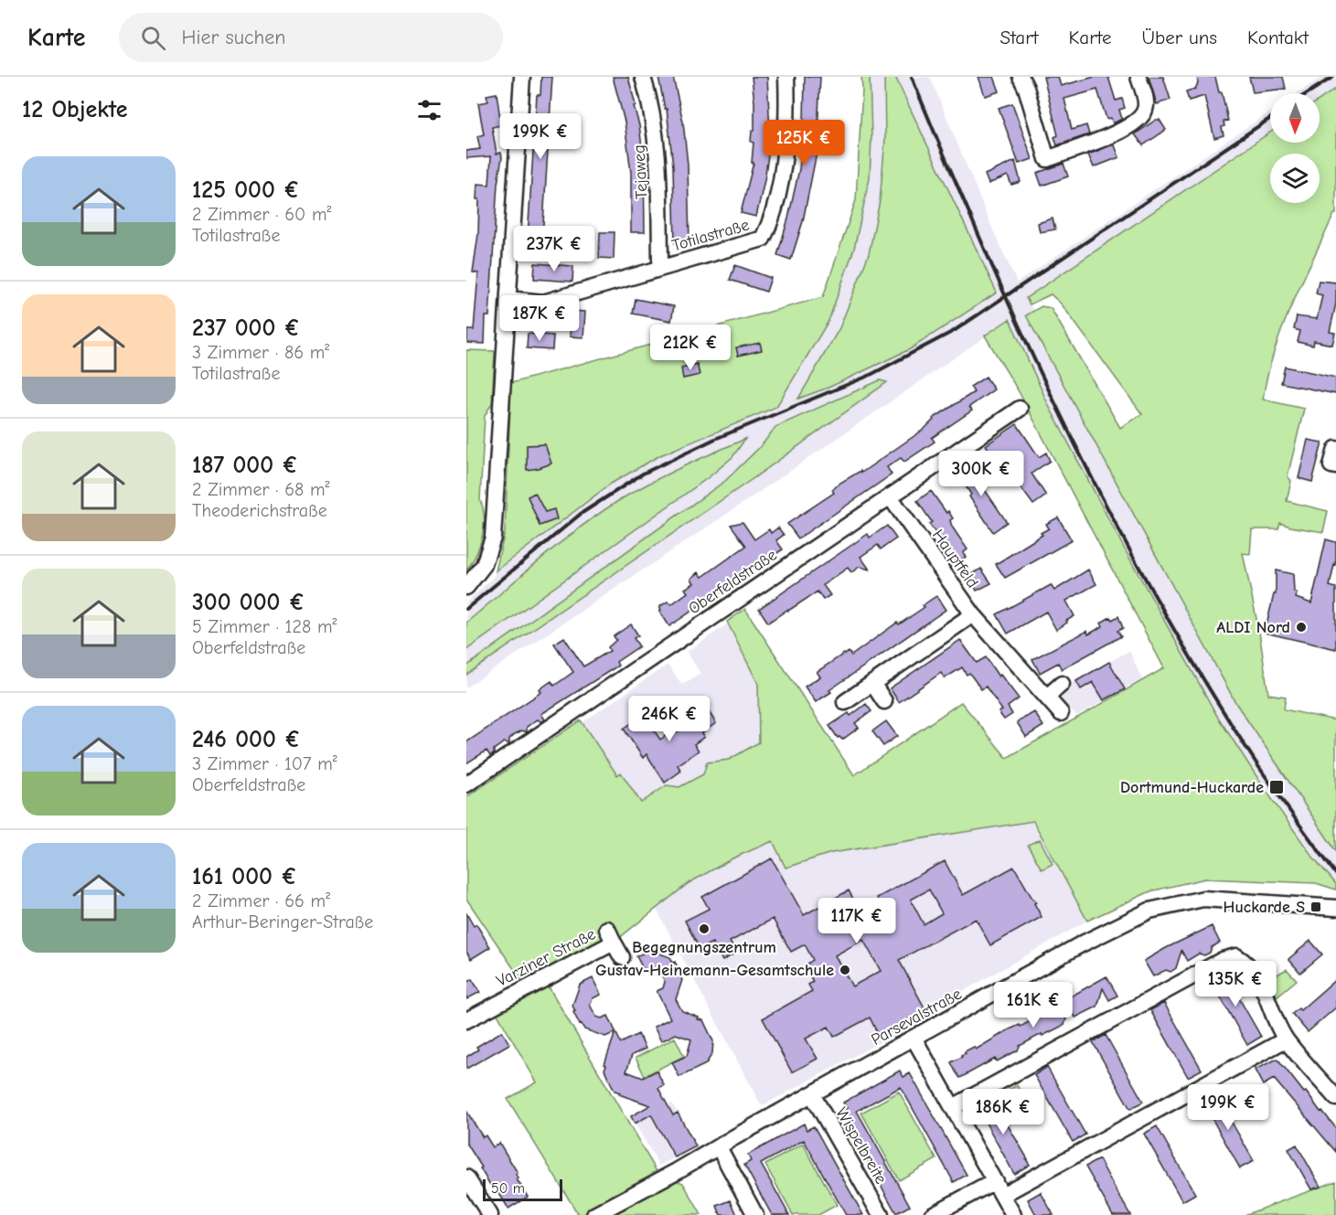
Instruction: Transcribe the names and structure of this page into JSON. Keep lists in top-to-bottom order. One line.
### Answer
{"streets":{"street":["Tejaweg","Totilastraße","Hauptfeld","Oberfeldstraße","Varziner Straße","Parsevalstraße","Wispelbreite"]},"crossings":[["Tejaweg","Totilastraße"],["Hauptfeld","Oberfeldstraße"],["Parsevalstraße","Wispelbreite"]],"places":{"other":["ALDI Nord","Begegnungszentrum","Gustav-Heinemann-Gesamtschule"],"transit":["Dortmund-Huckarde","Huckarde S"]},"scale_bar":"50 m","north":"bottom","page":{"header":"Karte","search":"Hier suchen","nav":["Start","Karte","Über uns","Kontakt"],"heading":"12 Objekte","price":["199K €","125K €","237K €","187K €","212K €","300K €","246K €","117K €","135K €","161K €","199K €","186K €"],"list":[{"name":"125 000 €","note":"2 Zimmer · 60 m² · Totilastraße"},{"name":"237 000 €","note":"3 Zimmer · 86 m² · Totilastraße"},{"name":"187 000 €","note":"2 Zimmer · 68 m² · Theoderichstraße"},{"name":"300 000 €","note":"5 Zimmer · 128 m² · Oberfeldstraße"},{"name":"246 000 €","note":"3 Zimmer · 107 m² · Oberfeldstraße"},{"name":"161 000 €","note":"2 Zimmer · 66 m² · Arthur-Beringer-Straße"}],"scale":"50 m"}}
